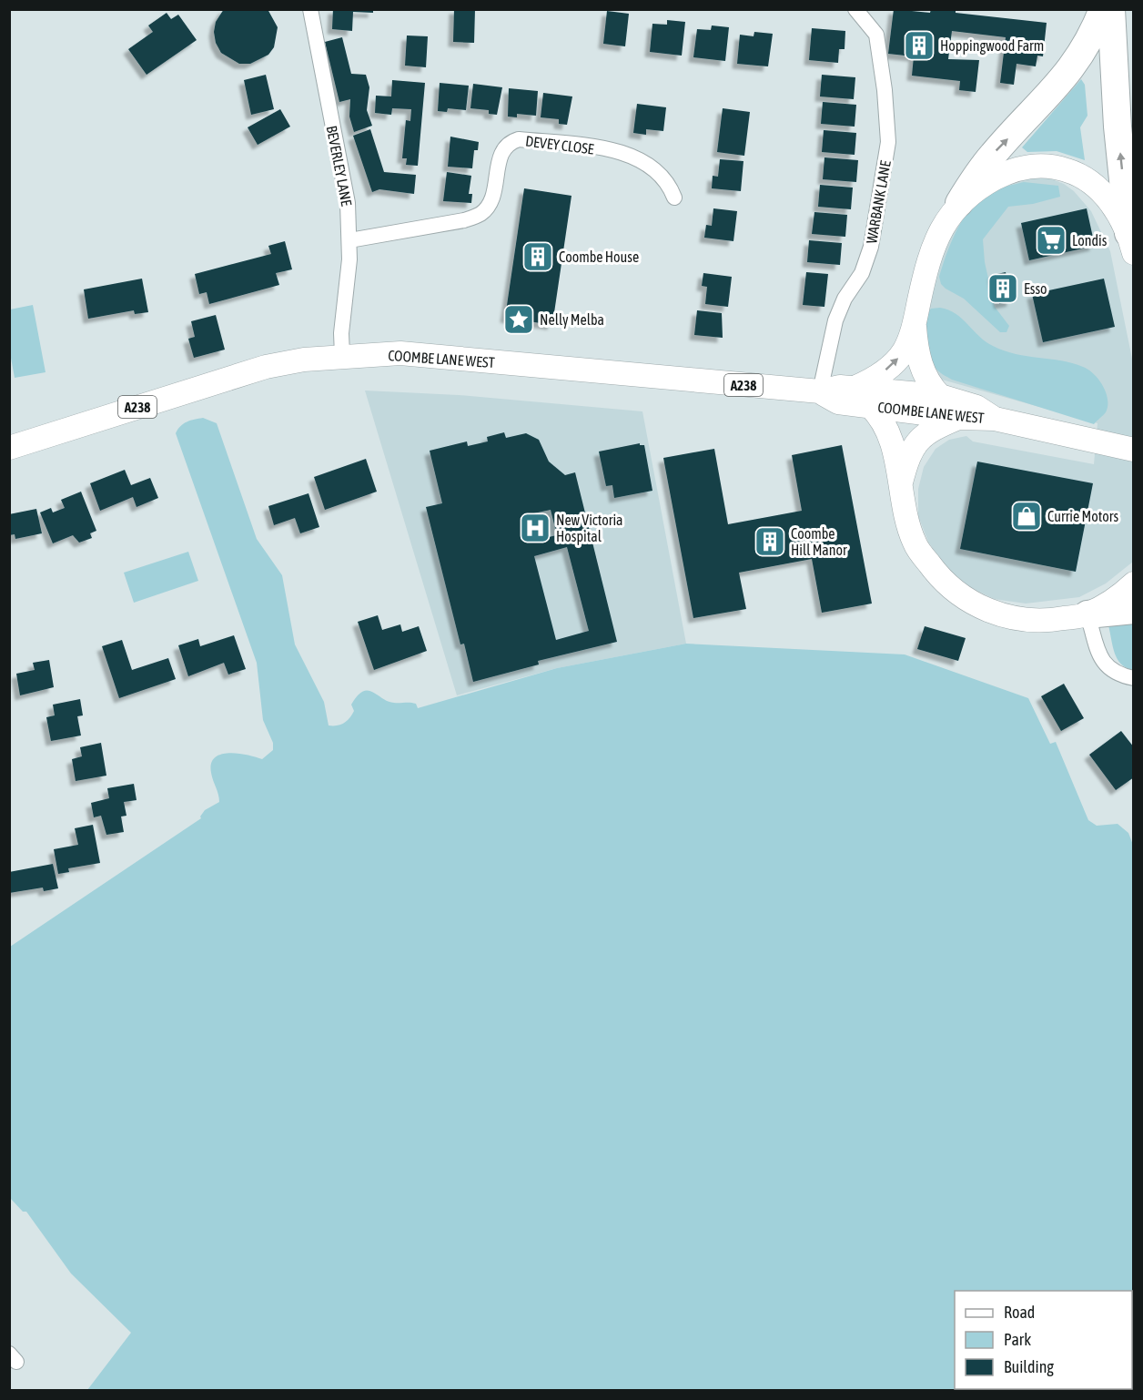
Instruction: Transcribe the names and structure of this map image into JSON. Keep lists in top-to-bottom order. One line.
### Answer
{"streets":{"main road":["COOMBE LANE WEST","A238"],"street":["DEVEY CLOSE","BEVERLEY LANE","WARBANK LANE"]},"crossings":[["DEVEY CLOSE","BEVERLEY LANE"],["BEVERLEY LANE","COOMBE LANE WEST"],["WARBANK LANE","COOMBE LANE WEST"],["COOMBE LANE WEST","A238"]],"places":{"building":["Hoppingwood Farm","Coombe House","Esso","Coombe Hill Manor"],"supermarket":["Londis"],"place":["Nelly Melba"],"shop":["Currie Motors"],"hospital":["New Victoria Hospital"]},"legend":["Road","Park","Building"]}
